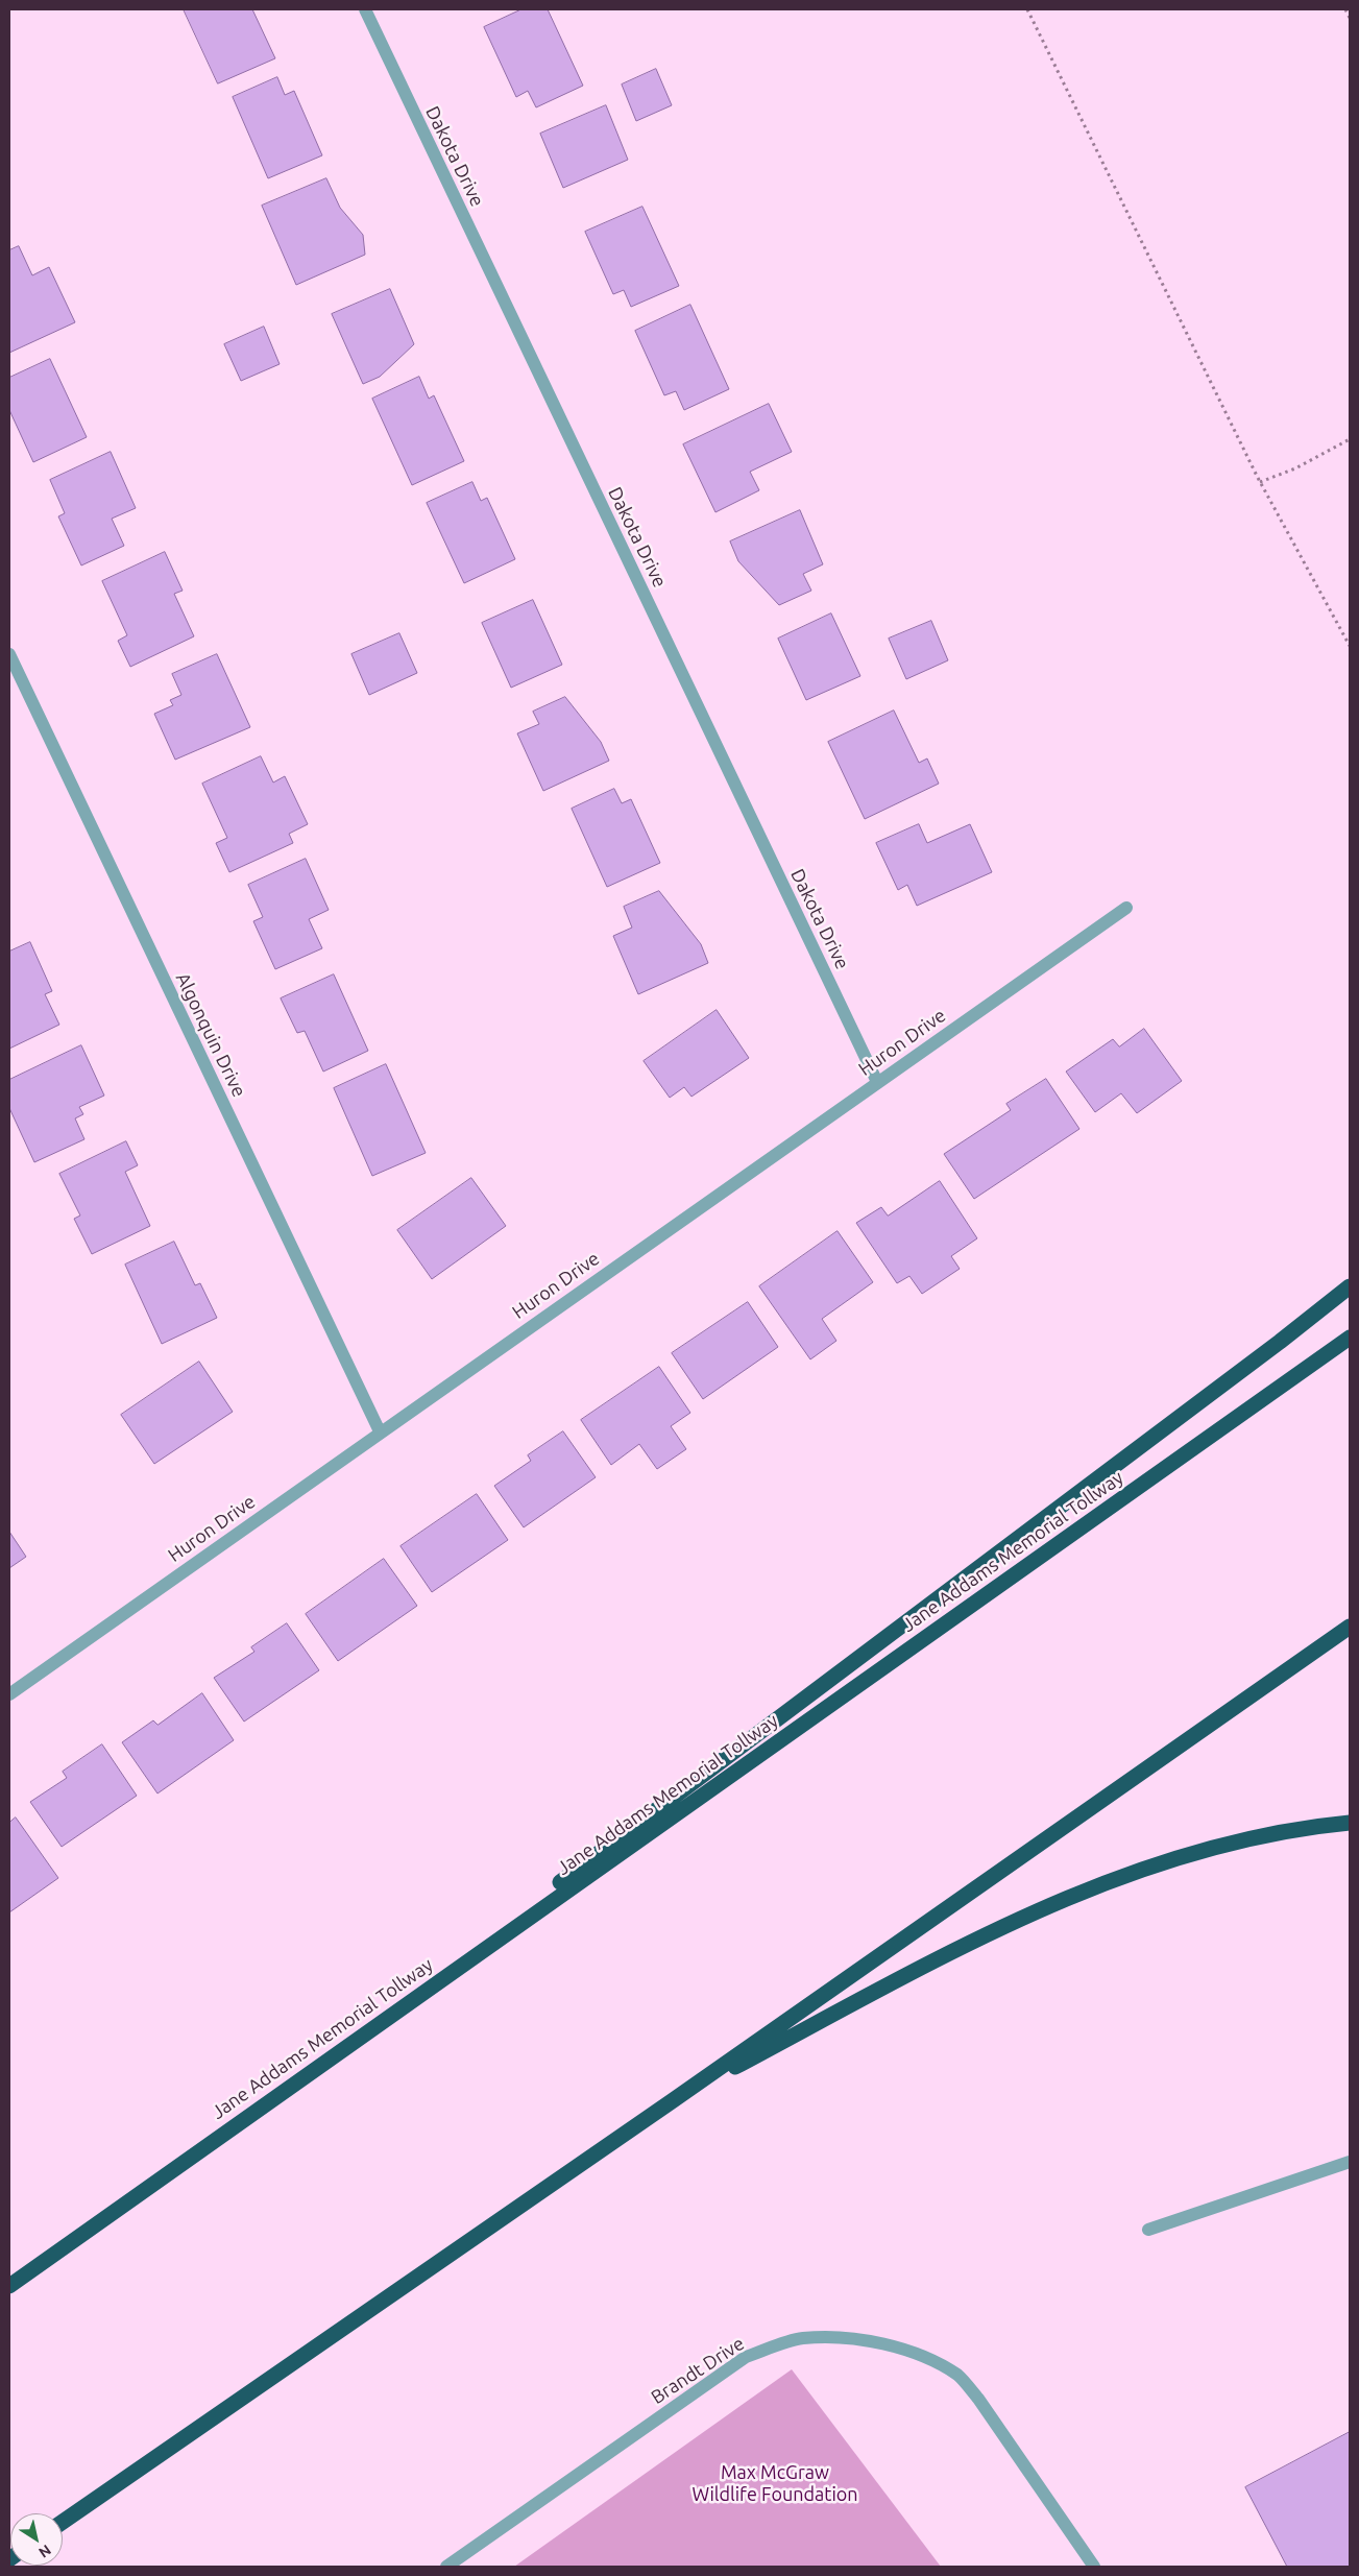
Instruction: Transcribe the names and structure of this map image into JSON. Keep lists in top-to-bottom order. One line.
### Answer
{"streets":{"highway":["Jane Addams Memorial Tollway"],"street":["Dakota Drive","Algonquin Drive","Huron Drive","Brandt Drive"]},"crossings":[["Dakota Drive","Huron Drive"],["Algonquin Drive","Huron Drive"]],"parks":["Max McGraw Wildlife Foundation"],"north":"bottom right"}
